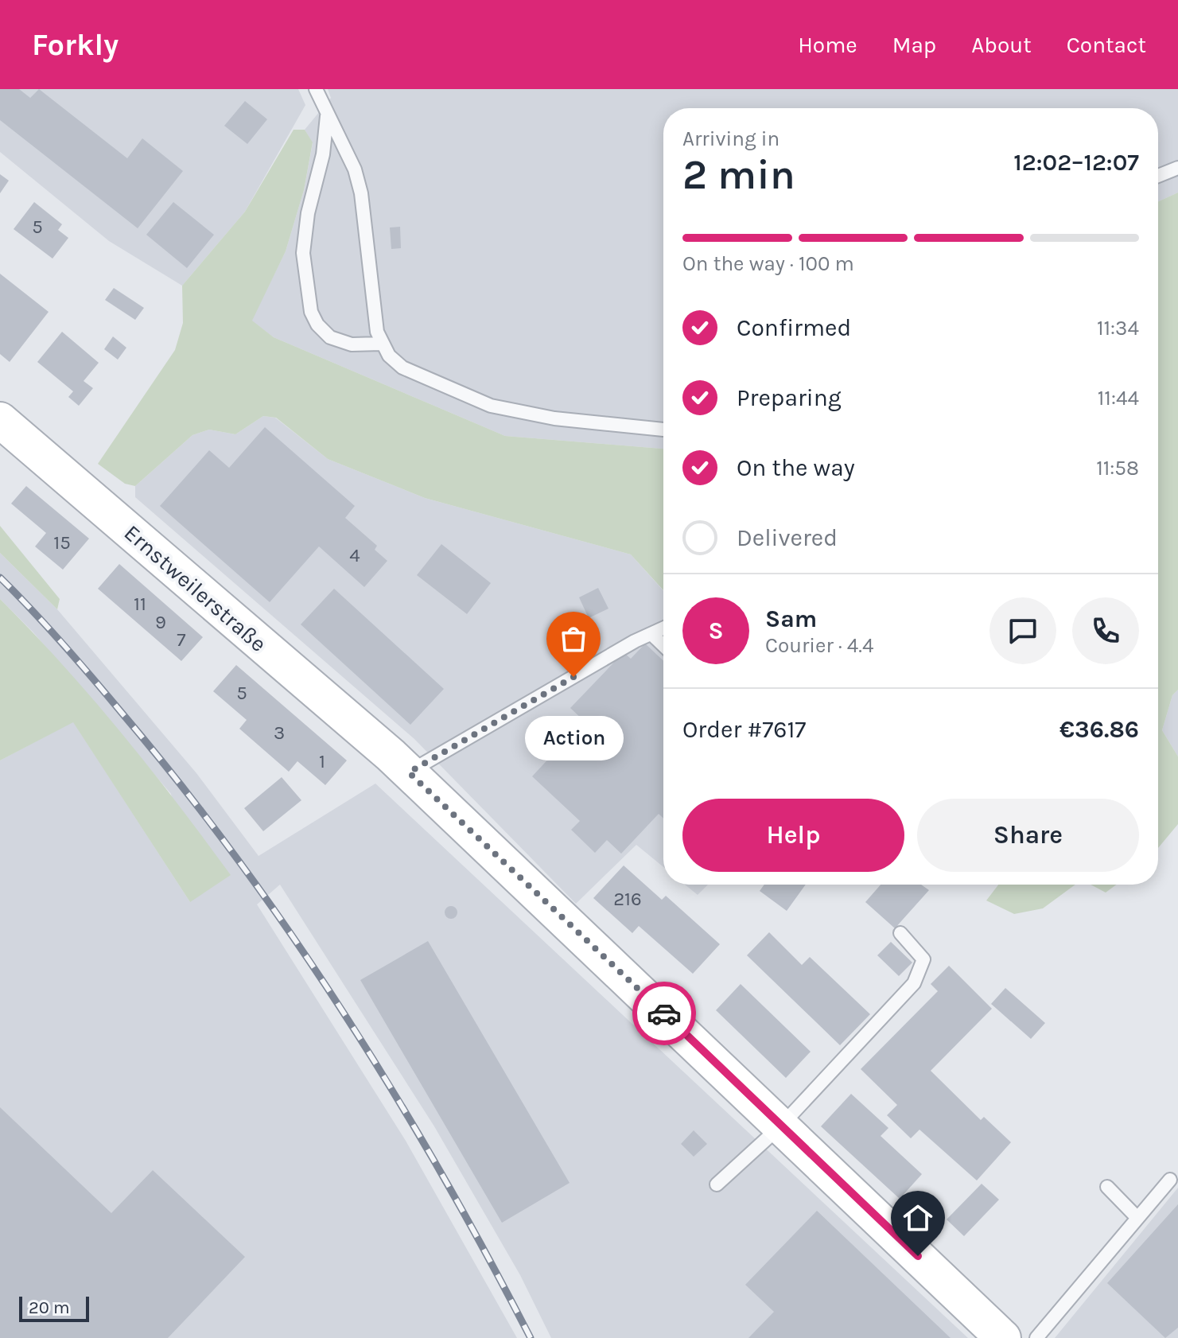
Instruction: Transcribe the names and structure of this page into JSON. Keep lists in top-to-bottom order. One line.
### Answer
{"streets":{"main road":["Ernstweilerstraße"]},"places":["Action"],"house_numbers":["5","15","4","11","9","7","5","3","1","216"],"scale_bar":"20 m","page":{"header":"Forkly","nav":["Home","Map","About","Contact"],"heading":["2 min","Arriving in","12:02–12:07"],"panel":["Sam","Courier · 4.4","Order #7617","€36.86"],"bar":"On the way · 100 m","list":[["Confirmed","11:34"],["Preparing","11:44"],["On the way","11:58"],"Delivered"],"round":"S","bubble":"Action","buttons":["Help","Share"],"scale":"20 m"}}
